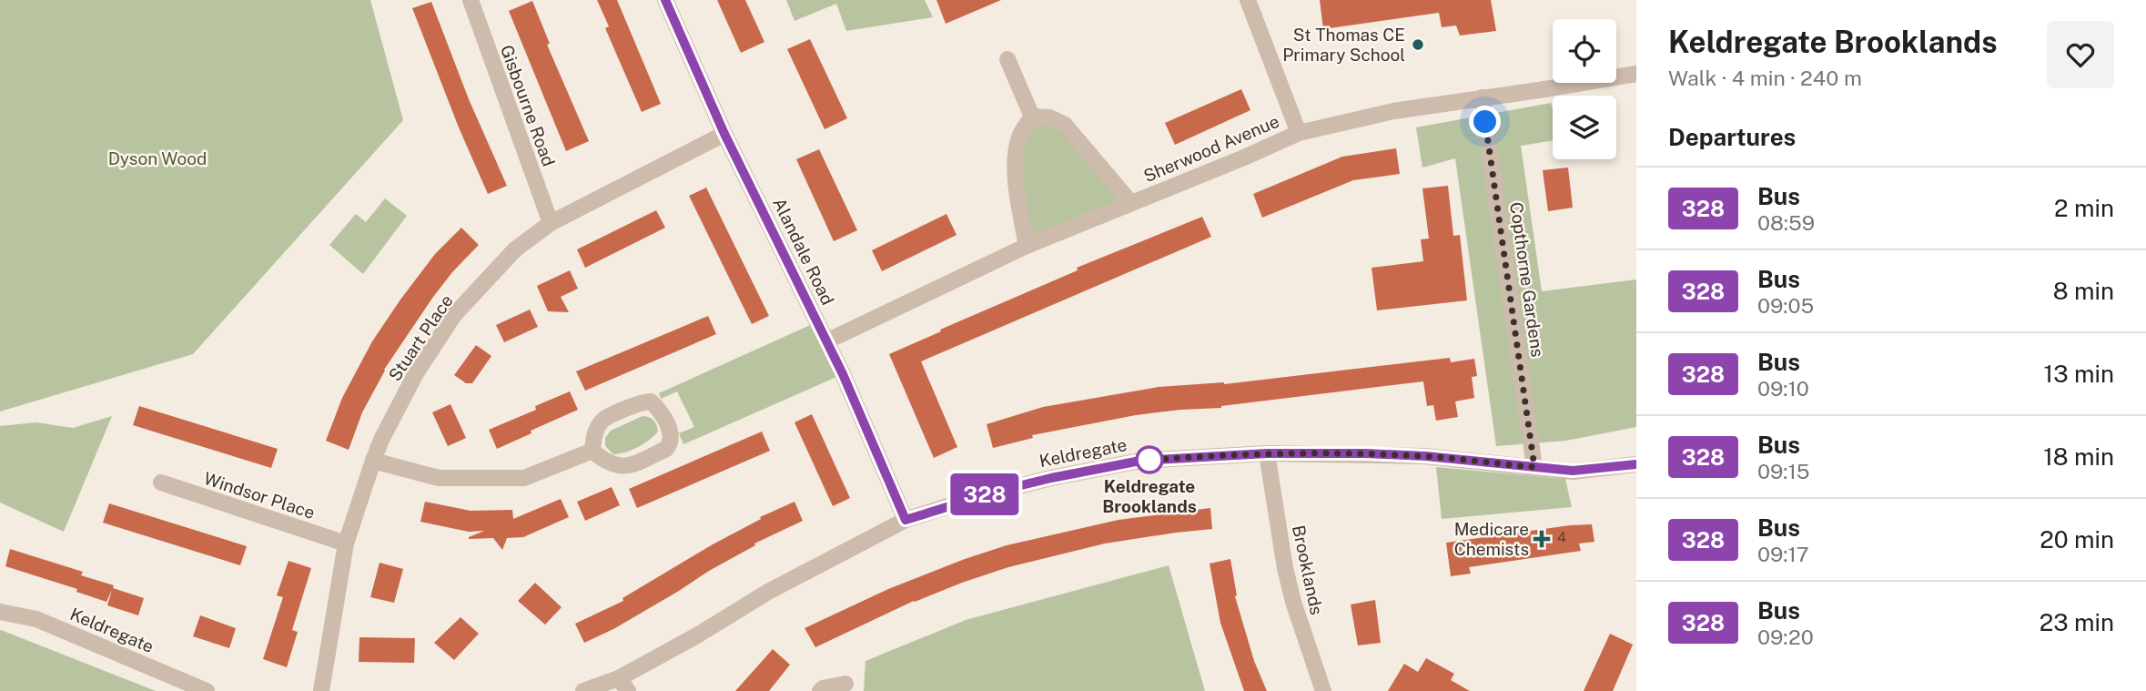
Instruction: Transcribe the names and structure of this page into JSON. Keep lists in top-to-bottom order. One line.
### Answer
{"streets":{"street":["Gisbourne Road","Sherwood Avenue","Alandale Road","Copthorne Gardens","Stuart Place","Keldregate","Windsor Place","Brooklands"]},"crossings":[["Gisbourne Road","Stuart Place"],["Sherwood Avenue","Alandale Road"],["Sherwood Avenue","Copthorne Gardens"],["Alandale Road","Stuart Place"],["Alandale Road","Keldregate"],["Copthorne Gardens","Keldregate"],["Stuart Place","Windsor Place"],["Keldregate","Brooklands"]],"parks":["Dyson Wood"],"places":{"other":["St Thomas CE Primary School","Keldregate Brooklands"],"health":["Medicare Chemists"]},"lines":["bus line 328"],"house_numbers":["4"],"page":{"on_map":"328","heading":[["Keldregate Brooklands","Walk · 4 min · 240 m"],"Departures"],"list":[{"mark":"328","name":"Bus","note":"08:59","value":"2 min"},{"mark":"328","name":"Bus","note":"09:05","value":"8 min"},{"mark":"328","name":"Bus","note":"09:10","value":"13 min"},{"mark":"328","name":"Bus","note":"09:15","value":"18 min"},{"mark":"328","name":"Bus","note":"09:17","value":"20 min"},{"mark":"328","name":"Bus","note":"09:20","value":"23 min"}]}}
